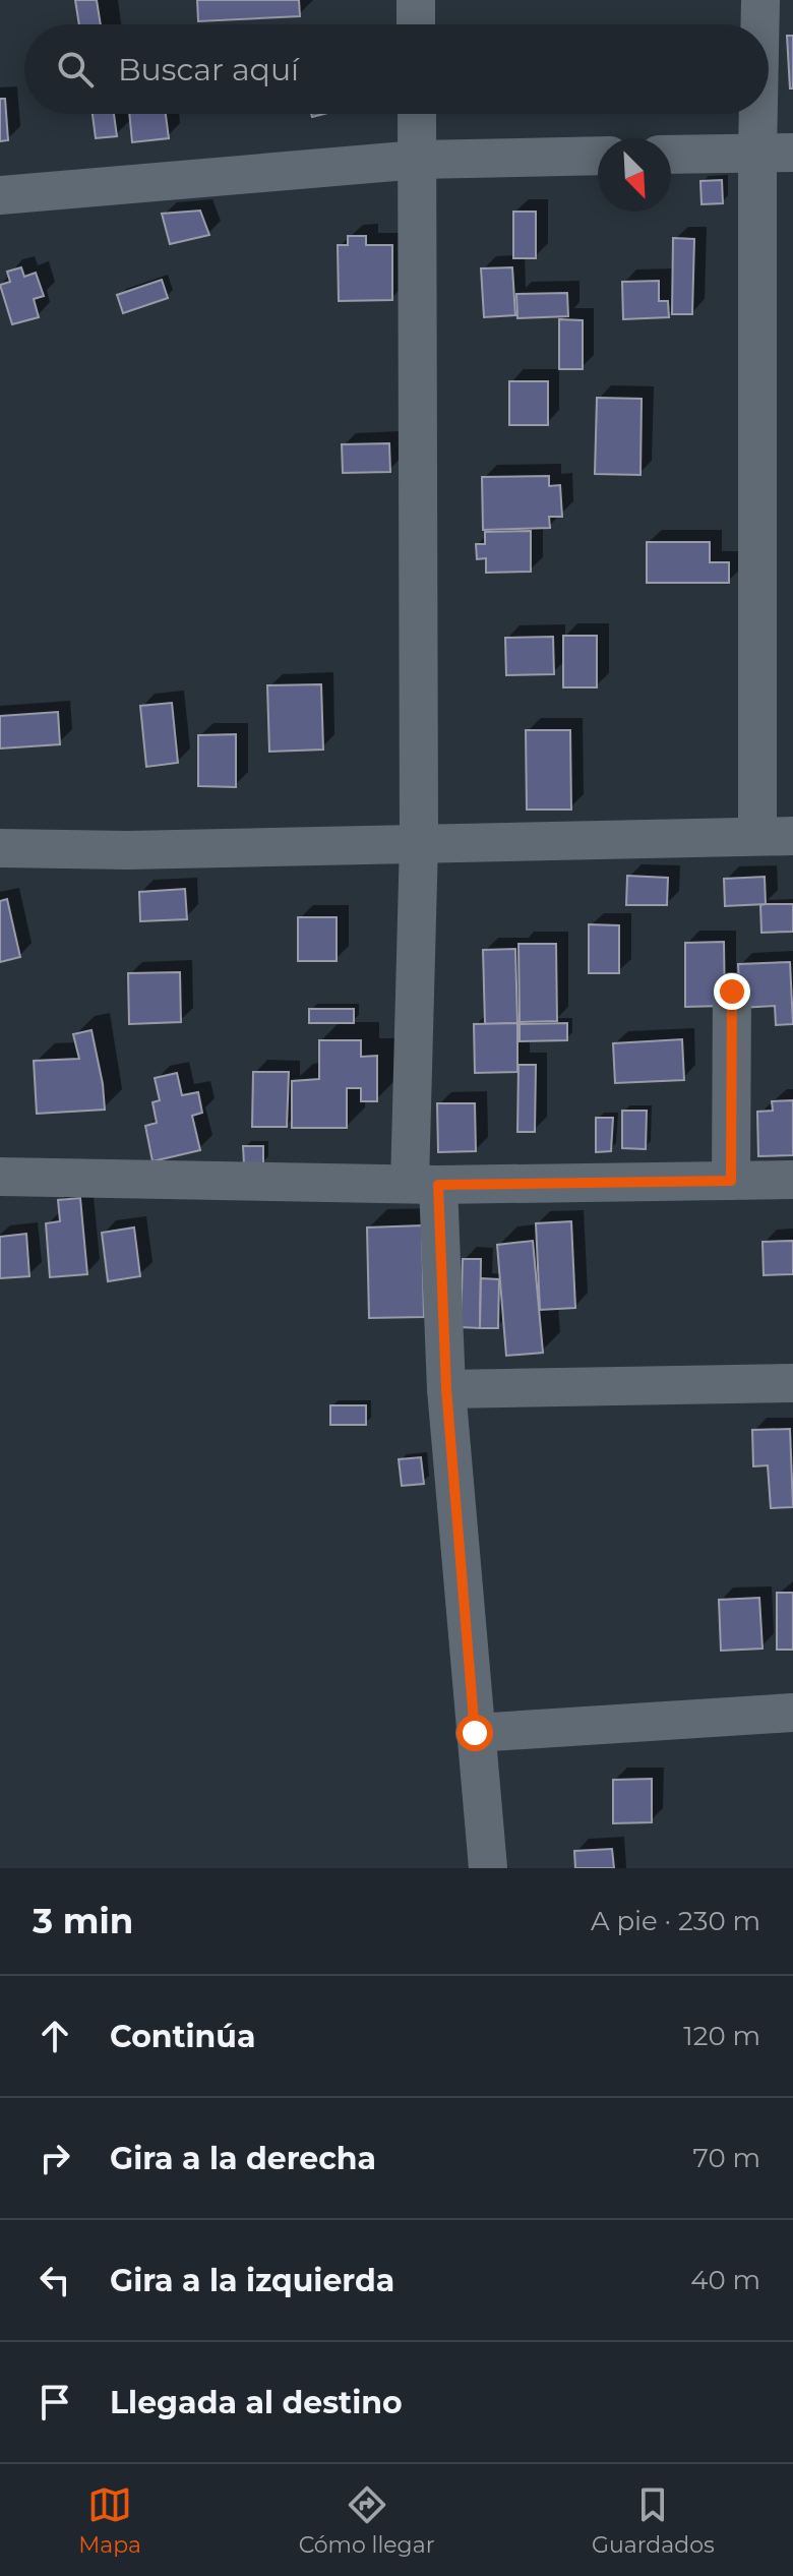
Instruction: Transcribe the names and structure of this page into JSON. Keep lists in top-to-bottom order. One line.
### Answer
{"north":"bottom right","page":{"search":"Buscar aquí","heading":["3 min","A pie · 230 m"],"list":[["Continúa","120 m"],["Gira a la derecha","70 m"],["Gira a la izquierda","40 m"],"Llegada al destino"],"nav":["Mapa","Cómo llegar","Guardados"]}}
